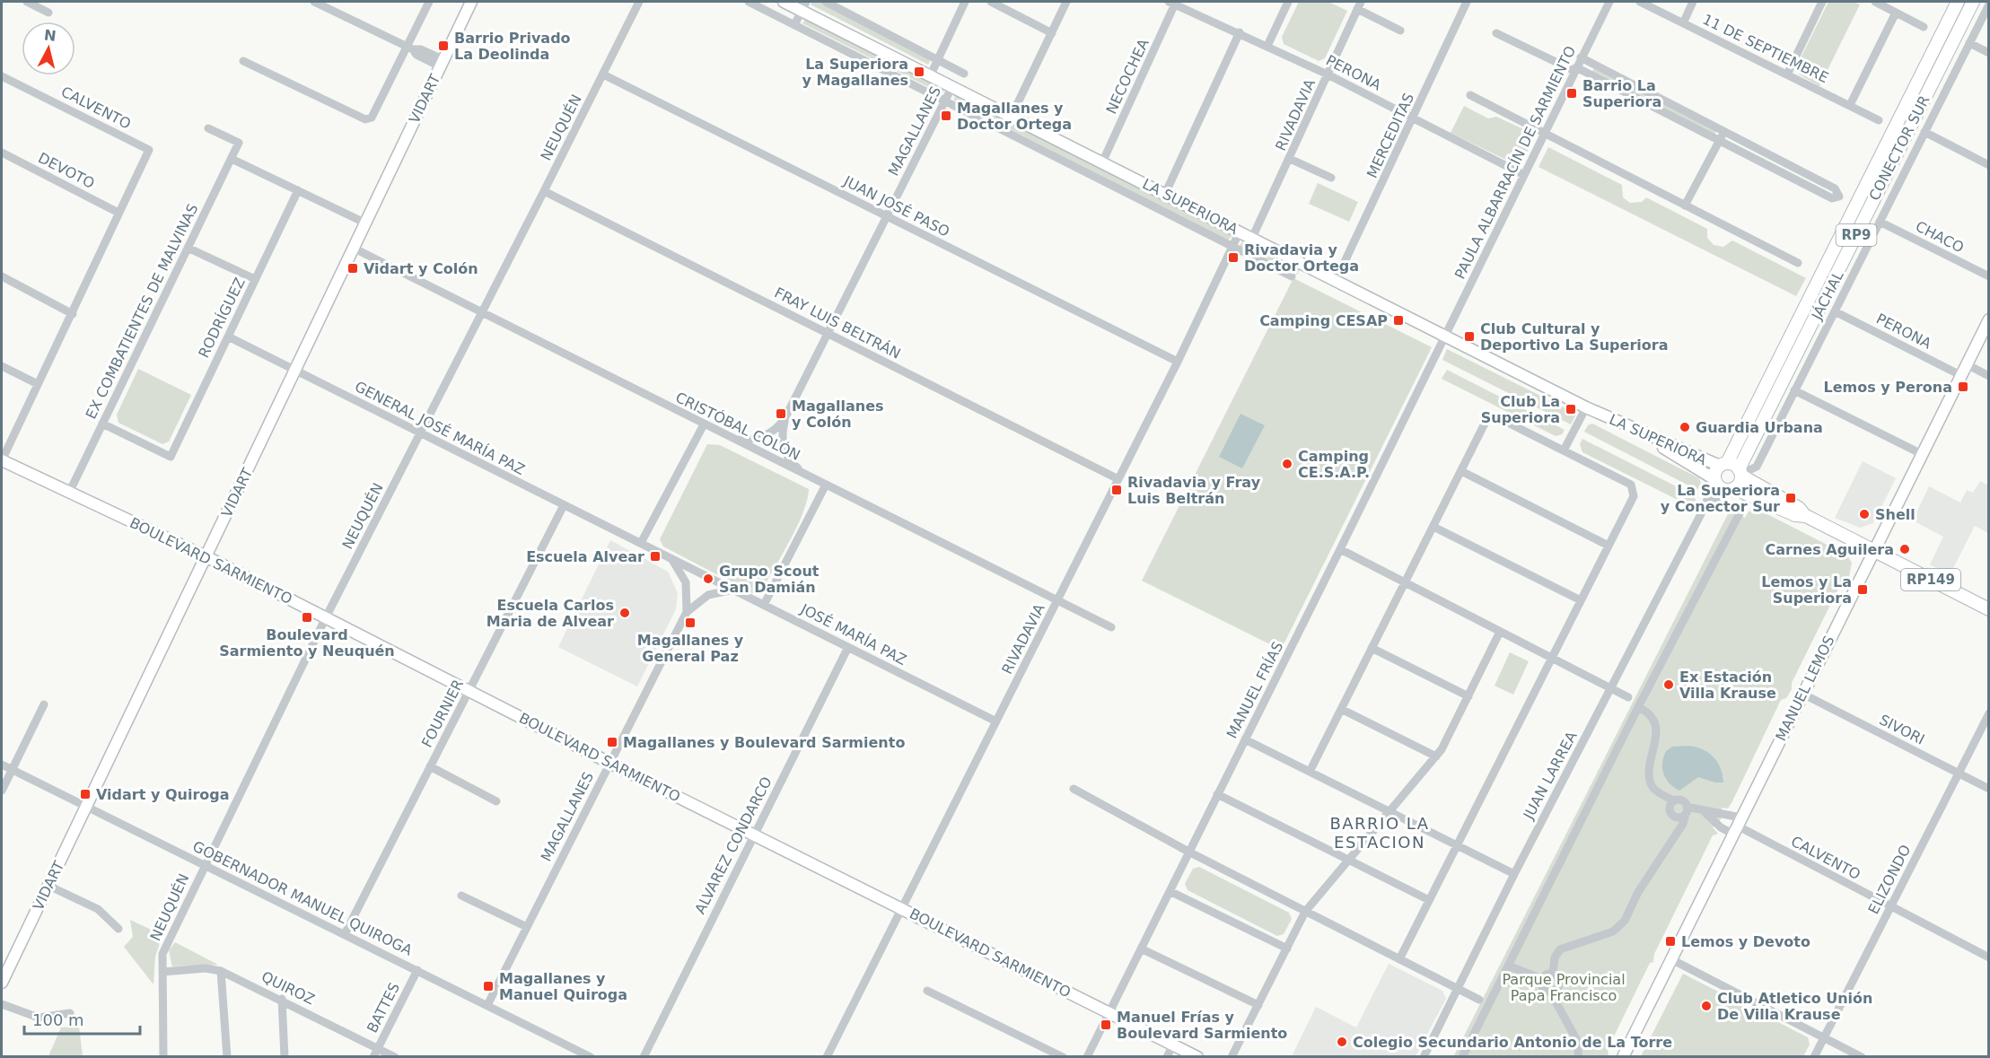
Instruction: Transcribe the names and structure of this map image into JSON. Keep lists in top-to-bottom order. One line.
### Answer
{"streets":{"main road":["CONECTOR SUR","RP9","RP149"],"street":["11 DE SEPTIEMBRE","PERONA","NECOCHEA","VIDART","CALVENTO","RIVADAVIA","NEUQUÉN","MAGALLANES","MERCEDITAS","PAULA ALBARRACÍN DE SARMIENTO","DEVOTO","JUAN JOSÉ PASO","LA SUPERIORA","CHACO","JÁCHAL","EX COMBATIENTES DE MALVINAS","RODRÍGUEZ","FRAY LUIS BELTRÁN","CRISTÓBAL COLÓN","GENERAL JOSÉ MARÍA PAZ","BOULEVARD SARMIENTO","JOSÉ MARÍA PAZ","MANUEL LEMOS","MANUEL FRÍAS","FOURNIER","SIVORI","JUAN LARREA","ALVAREZ CONDARCO","ELIZONDO","GOBERNADOR MANUEL QUIROGA","QUIROZ","BATTES"]},"crossings":[["PERONA","NECOCHEA"],["PERONA","RIVADAVIA"],["PERONA","MERCEDITAS"],["PERONA","PAULA ALBARRACÍN DE SARMIENTO"],["PERONA","JÁCHAL"],["PERONA","MANUEL LEMOS"],["NECOCHEA","LA SUPERIORA"],["VIDART","CRISTÓBAL COLÓN"],["VIDART","GENERAL JOSÉ MARÍA PAZ"],["VIDART","BOULEVARD SARMIENTO"],["VIDART","GOBERNADOR MANUEL QUIROGA"],["CALVENTO","DEVOTO"],["CALVENTO","MANUEL LEMOS"],["CALVENTO","ELIZONDO"],["RIVADAVIA","JUAN JOSÉ PASO"],["RIVADAVIA","LA SUPERIORA"],["RIVADAVIA","FRAY LUIS BELTRÁN"],["RIVADAVIA","CRISTÓBAL COLÓN"],["RIVADAVIA","BOULEVARD SARMIENTO"],["RIVADAVIA","JOSÉ MARÍA PAZ"],["NEUQUÉN","JUAN JOSÉ PASO"],["NEUQUÉN","FRAY LUIS BELTRÁN"],["NEUQUÉN","CRISTÓBAL COLÓN"],["NEUQUÉN","GENERAL JOSÉ MARÍA PAZ"],["NEUQUÉN","BOULEVARD SARMIENTO"],["NEUQUÉN","GOBERNADOR MANUEL QUIROGA"],["NEUQUÉN","QUIROZ"],["MAGALLANES","JUAN JOSÉ PASO"],["MAGALLANES","LA SUPERIORA"],["MAGALLANES","FRAY LUIS BELTRÁN"],["MAGALLANES","CRISTÓBAL COLÓN"],["MAGALLANES","BOULEVARD SARMIENTO"],["MAGALLANES","GOBERNADOR MANUEL QUIROGA"],["MERCEDITAS","LA SUPERIORA"],["CONECTOR SUR","LA SUPERIORA"],["CONECTOR SUR","JÁCHAL"],["CONECTOR SUR","RP149"],["CONECTOR SUR","JUAN LARREA"],["PAULA ALBARRACÍN DE SARMIENTO","LA SUPERIORA"],["PAULA ALBARRACÍN DE SARMIENTO","MANUEL FRÍAS"],["LA SUPERIORA","JÁCHAL"],["LA SUPERIORA","RP149"],["LA SUPERIORA","MANUEL FRÍAS"],["LA SUPERIORA","JUAN LARREA"],["CHACO","JÁCHAL"],["JÁCHAL","RP149"],["JÁCHAL","JUAN LARREA"],["EX COMBATIENTES DE MALVINAS","RODRÍGUEZ"],["EX COMBATIENTES DE MALVINAS","BOULEVARD SARMIENTO"],["RODRÍGUEZ","GENERAL JOSÉ MARÍA PAZ"],["GENERAL JOSÉ MARÍA PAZ","JOSÉ MARÍA PAZ"],["GENERAL JOSÉ MARÍA PAZ","FOURNIER"],["BOULEVARD SARMIENTO","MANUEL FRÍAS"],["BOULEVARD SARMIENTO","FOURNIER"],["BOULEVARD SARMIENTO","ALVAREZ CONDARCO"],["RP149","MANUEL LEMOS"],["RP149","JUAN LARREA"],["JOSÉ MARÍA PAZ","ALVAREZ CONDARCO"],["MANUEL LEMOS","SIVORI"],["FOURNIER","GOBERNADOR MANUEL QUIROGA"],["SIVORI","ELIZONDO"],["GOBERNADOR MANUEL QUIROGA","BATTES"],["QUIROZ","BATTES"]],"districts":["BARRIO LA ESTACION"],"parks":["Parque Provincial Papa Francisco"],"places":{"transit":["Barrio Privado La Deolinda","La Superiora y Magallanes","Barrio La Superiora","Magallanes y Doctor Ortega","Rivadavia y Doctor Ortega","Vidart y Colón","Camping CESAP","Club Cultural y Deportivo La Superiora","Lemos y Perona","Club La Superiora","Magallanes y Colón","Rivadavia y Fray Luis Beltrán","La Superiora y Conector Sur","Escuela Alvear","Lemos y La Superiora","Boulevard Sarmiento y Neuquén","Magallanes y General Paz","Magallanes y Boulevard Sarmiento","Vidart y Quiroga","Lemos y Devoto","Magallanes y Manuel Quiroga","Manuel Frías y Boulevard Sarmiento"],"other":["Guardia Urbana","Camping CE.S.A.P.","Shell","Carnes Aguilera","Grupo Scout San Damián","Escuela Carlos Maria de Alvear","Ex Estación Villa Krause","Club Atletico Unión De Villa Krause","Colegio Secundario Antonio de La Torre"]},"scale_bar":"100 m","north":"top"}
